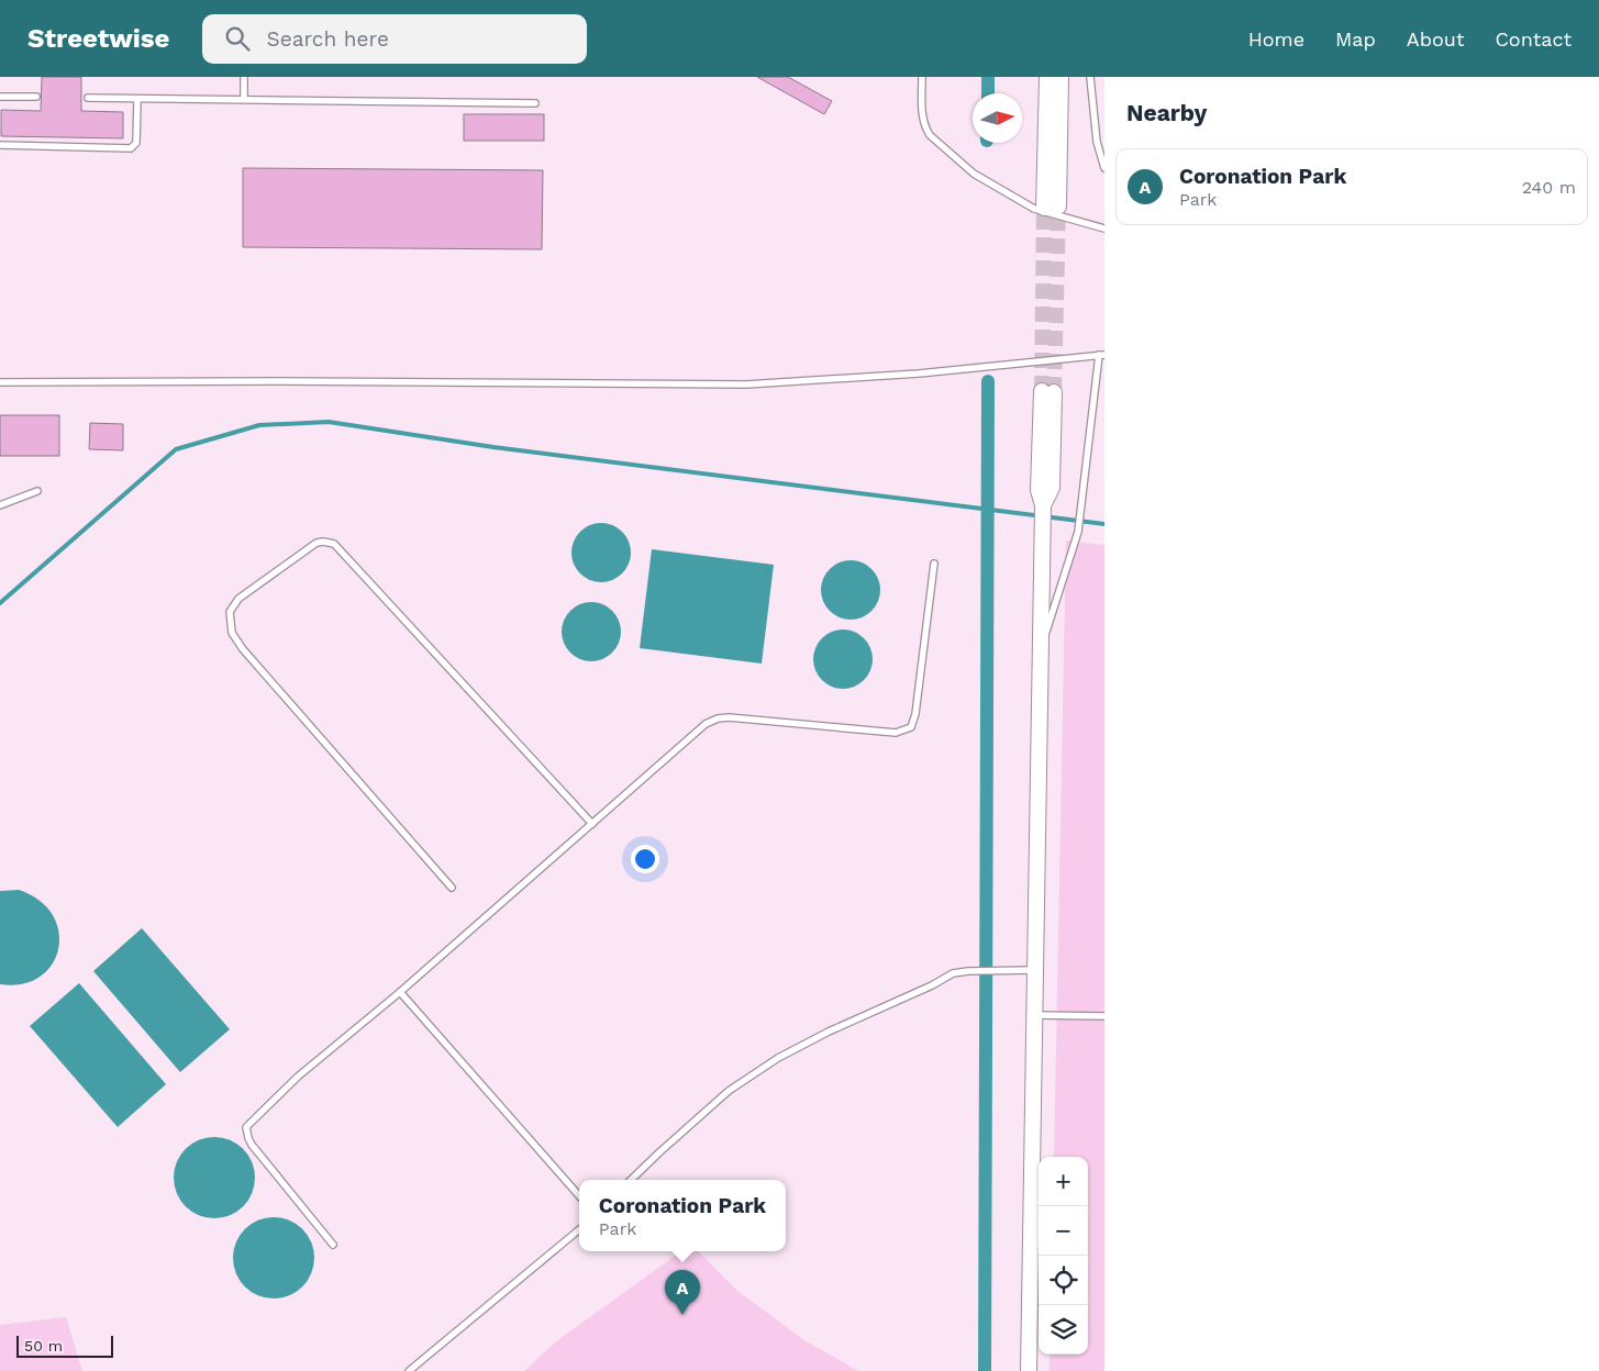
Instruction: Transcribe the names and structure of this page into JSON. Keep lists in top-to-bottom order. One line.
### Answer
{"scale_bar":"50 m","north":"right","page":{"header":"Streetwise","search":"Search here","nav":["Home","Map","About","Contact"],"heading":"Nearby","list":[{"mark":"A","name":"Coronation Park","note":"Park","value":"240 m"}],"map_buttons":["+","−"],"popup":["Coronation Park","Park"],"pins":"A","scale":"50 m"}}
